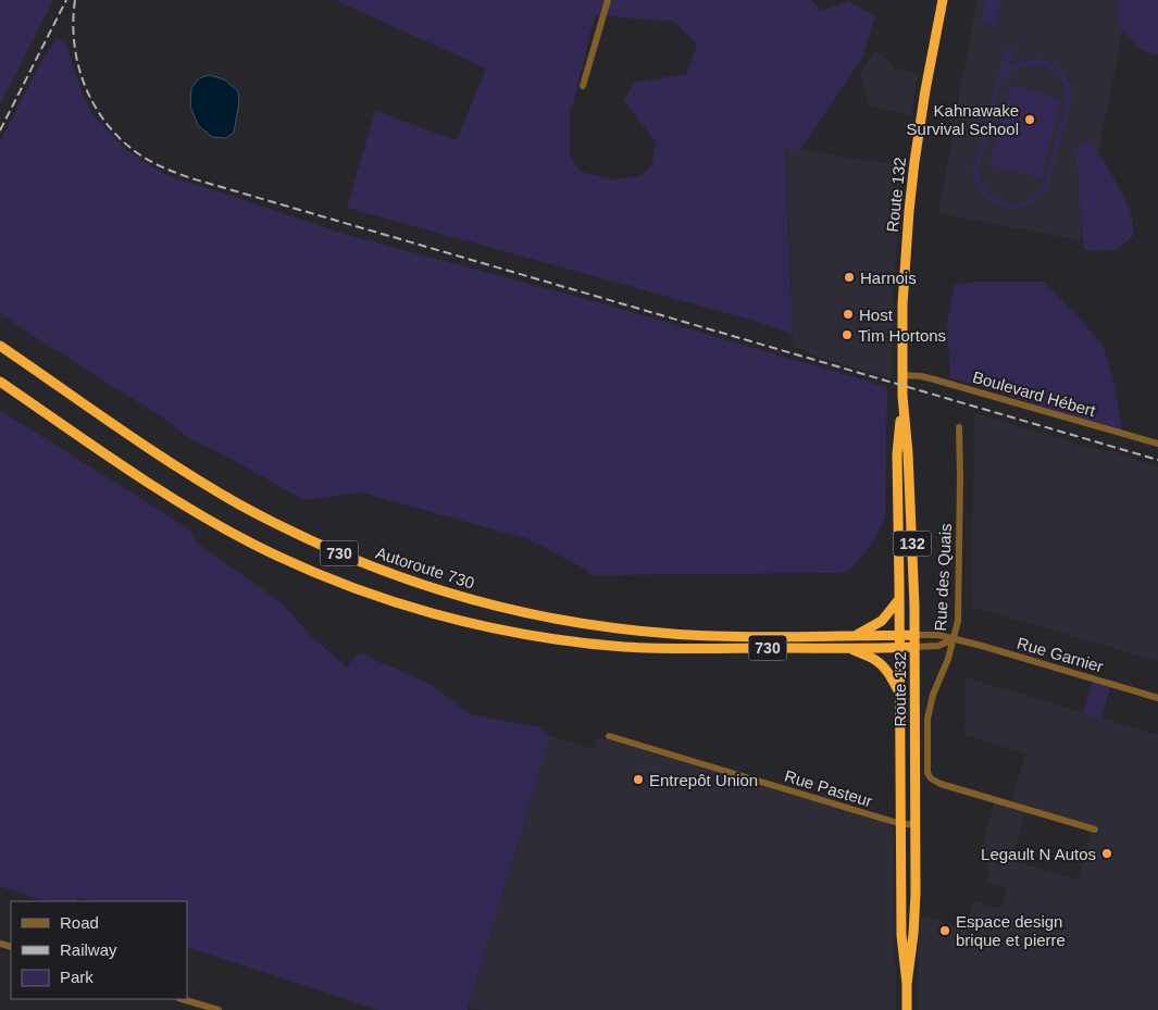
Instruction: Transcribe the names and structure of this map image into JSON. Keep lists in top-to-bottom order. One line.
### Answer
{"streets":{"highway":["Route 132","132","730","Autoroute 730"],"street":["Boulevard Hébert","Rue des Quais","Rue Garnier","Rue Pasteur"]},"crossings":[["Route 132","Boulevard Hébert"],["Route 132","730"],["Route 132","Autoroute 730"],["Route 132","Rue Garnier"],["Route 132","Rue Pasteur"],["Autoroute 730","Rue Garnier"],["Rue des Quais","Rue Garnier"]],"places":["Kahnawake Survival School","Harnois","Host","Tim Hortons","Entrepôt Union","Legault N Autos","Espace design brique et pierre"],"legend":["Road","Railway","Park"]}
